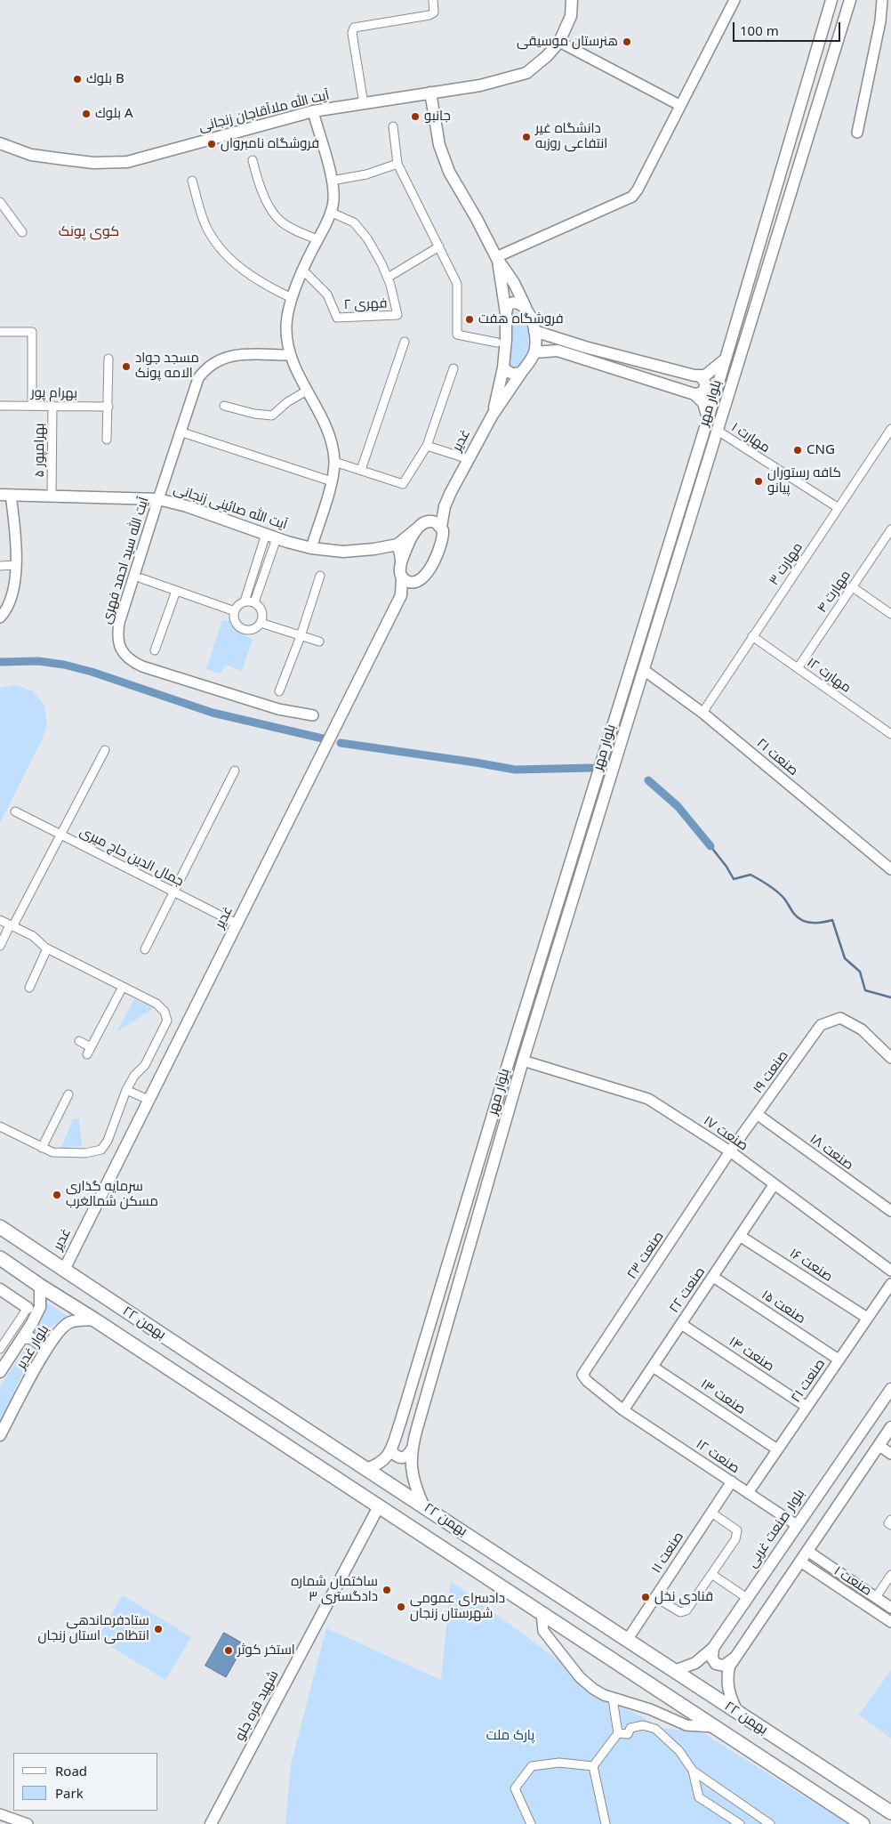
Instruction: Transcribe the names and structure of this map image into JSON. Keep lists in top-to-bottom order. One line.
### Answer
{"streets":{"highway":["۲۲ بهمن"],"main road":["آیت الله ملاآقاجان زنجانی","بلوار مهر","غدیر","آیت الله صائینی زنجانی","بلوار غدیر","بلوار صنعت غربی","شهید قره جلو"],"street":["فهری ۲","بهرام پور","مهارت ۱","بهرامپور ۵","آیت الله سید احمد فهری","مهارت ۳","مهارت ۴","مهارت ۱۲","صنعت ۲۱","جمال الدین حاج میری","صنعت ۱۹","صنعت ۱۷","صنعت ۱۸","صنعت ۲۳","صنعت ۱۶","صنعت ۲۲","صنعت ۱۵","صنعت ۱۴","صنعت ۱۳","صنعت ۱۲","صنعت ۱۱","صنعت ۱"]},"crossings":[["بهرام پور","بهرامپور ۵"],["بلوار مهر","مهارت ۱"],["بلوار مهر","صنعت ۲۱"],["بلوار مهر","صنعت ۱۷"],["بلوار مهر","۲۲ بهمن"],["مهارت ۱","مهارت ۳"],["غدیر","آیت الله صائینی زنجانی"],["غدیر","جمال الدین حاج میری"],["غدیر","۲۲ بهمن"],["بهرامپور ۵","آیت الله صائینی زنجانی"],["آیت الله صائینی زنجانی","آیت الله سید احمد فهری"],["مهارت ۳","مهارت ۱۲"],["مهارت ۳","صنعت ۲۱"],["مهارت ۴","مهارت ۱۲"],["صنعت ۲۱","صنعت ۱۶"],["صنعت ۲۱","صنعت ۱۵"],["صنعت ۲۱","صنعت ۱۴"],["صنعت ۲۱","صنعت ۱۳"],["صنعت ۲۱","صنعت ۱۲"],["صنعت ۱۹","صنعت ۱۷"],["صنعت ۱۹","صنعت ۱۸"],["صنعت ۱۹","صنعت ۲۳"],["صنعت ۱۷","صنعت ۲۳"],["صنعت ۱۷","صنعت ۲۲"],["صنعت ۲۳","صنعت ۱۲"],["صنعت ۱۶","صنعت ۲۲"],["صنعت ۲۲","صنعت ۱۵"],["صنعت ۲۲","صنعت ۱۴"],["صنعت ۲۲","صنعت ۱۳"],["صنعت ۲۲","صنعت ۱۲"],["۲۲ بهمن","بلوار غدیر"],["۲۲ بهمن","بلوار صنعت غربی"],["۲۲ بهمن","صنعت ۱۱"],["۲۲ بهمن","شهید قره جلو"],["صنعت ۱۲","بلوار صنعت غربی"],["صنعت ۱۲","صنعت ۱۱"]],"districts":["کوی پونک"],"parks":["پارک ملت"],"places":["هنرستان موسیقی","بلوك B","بلوك A","جانبو","دانشگاه غیر انتفاعی روزبه","فروشگاه نامبروان","فروشگاه هفت","مسجد جواد الامه پونک","CNG","كافه رستوران پيانو","سرمایه گذاری مسکن شمالغرب","ساختمان شماره ۳ دادگستری","قنادی نخل","دادسرای عمومی شهرستان زنجان","ستادفرماندهی انتظامی استان زنجان","استخر کوثر"],"legend":["Road","Park"],"scale_bar":"100 m"}
